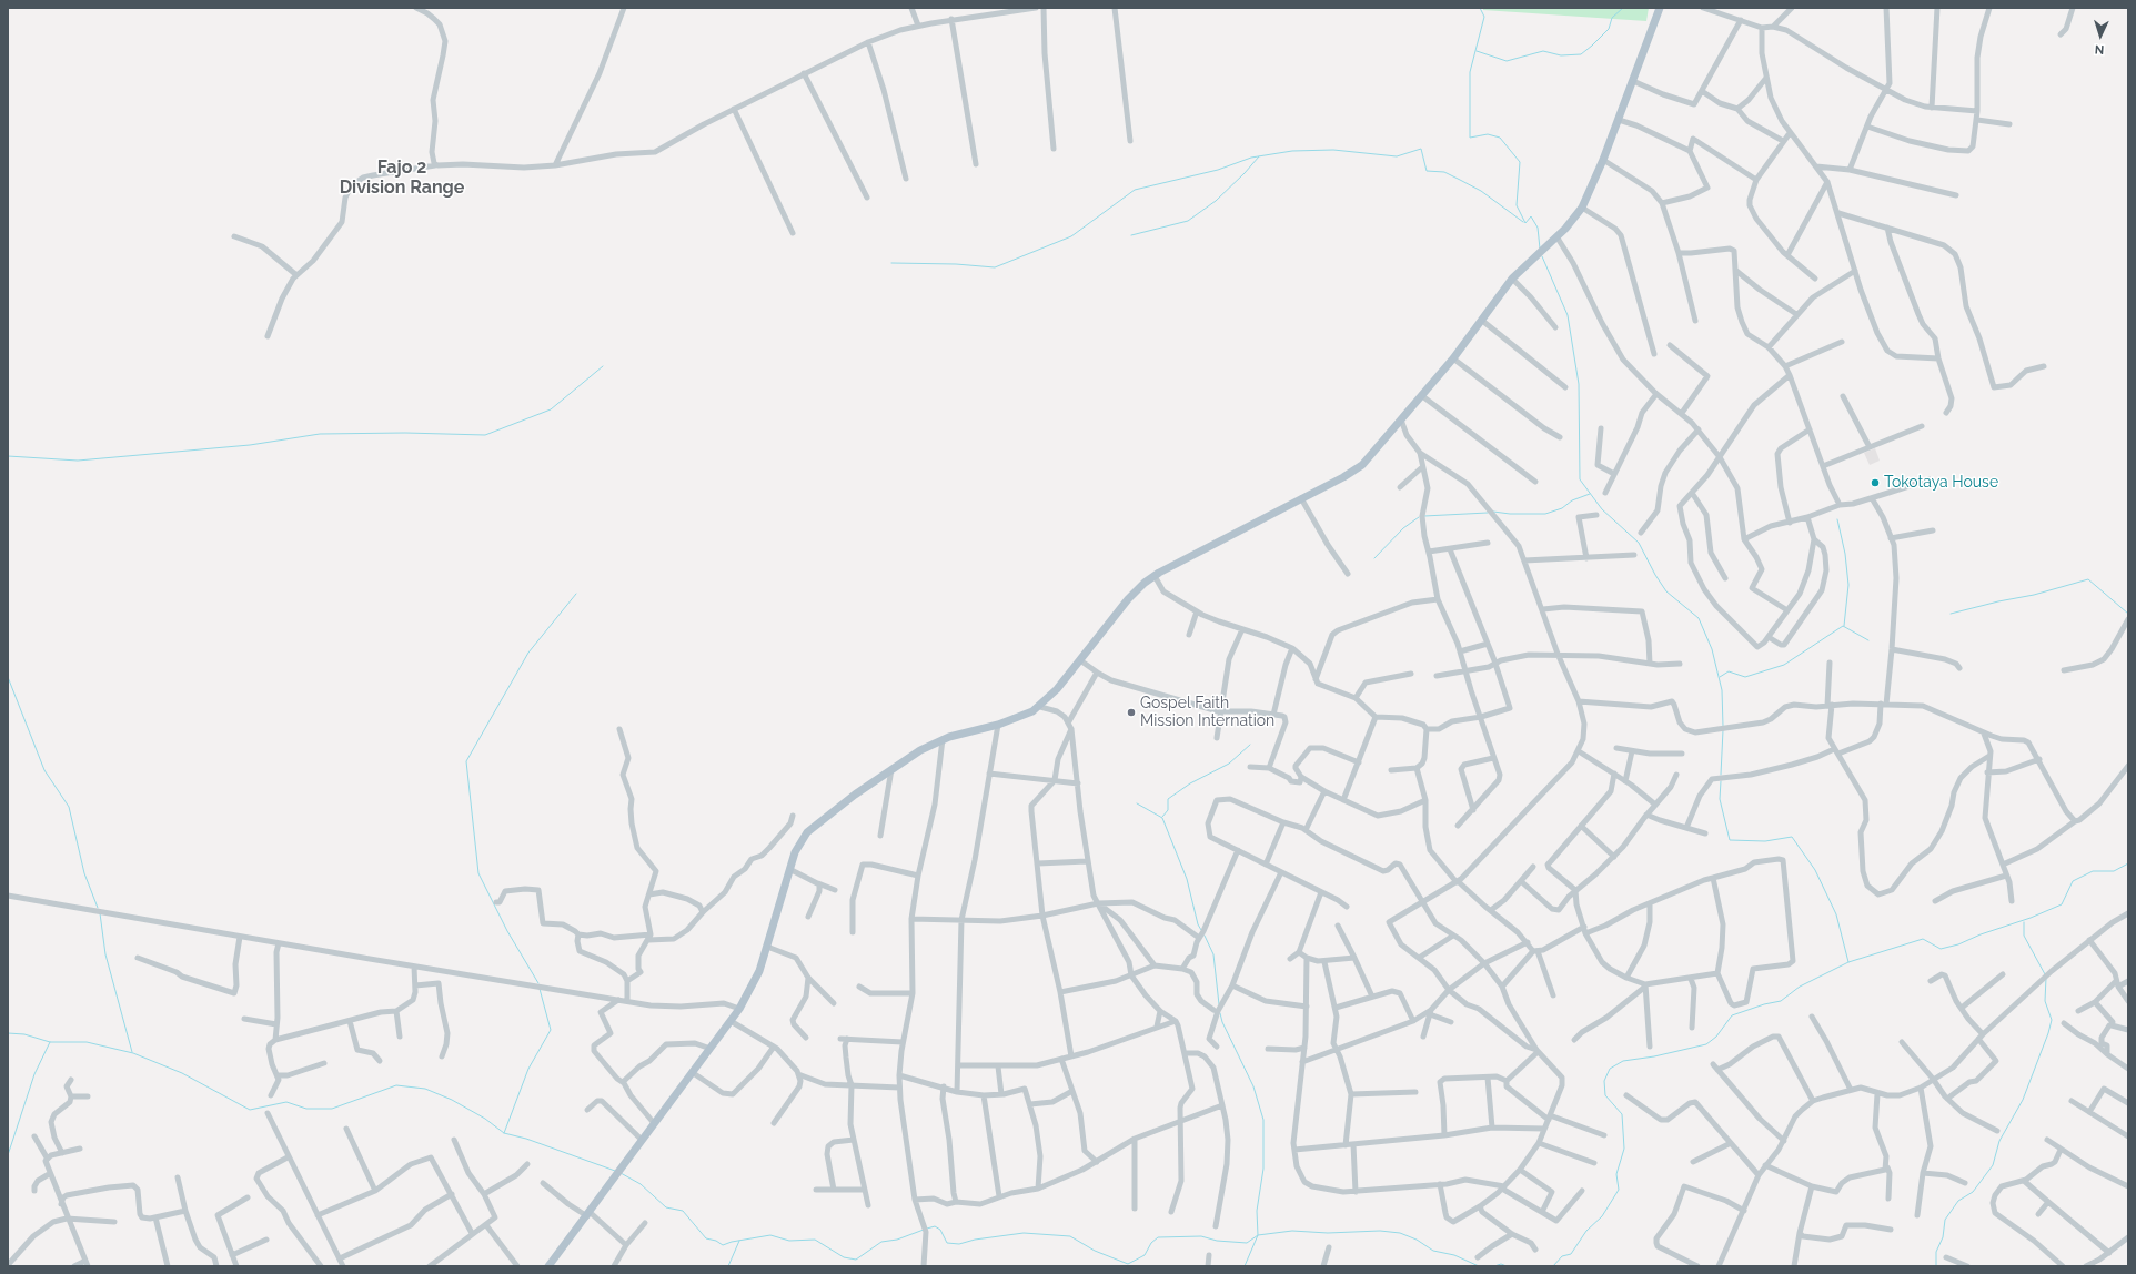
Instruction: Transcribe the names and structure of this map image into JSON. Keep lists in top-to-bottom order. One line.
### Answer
{"districts":["Fajo 2 Division Range"],"places":["Tokotaya House","Gospel Faith Mission Internation"],"north":"bottom"}
